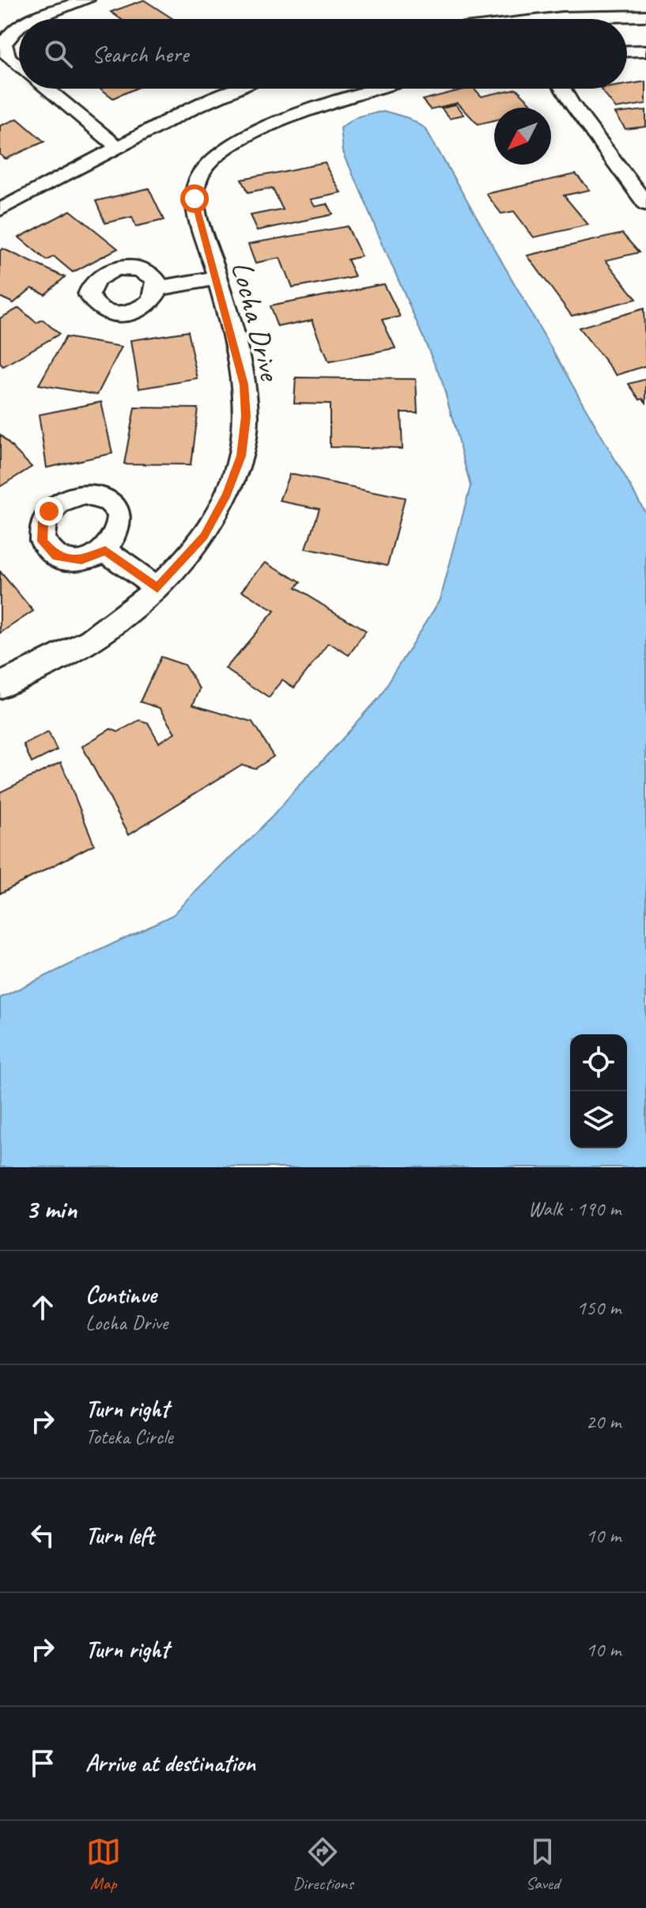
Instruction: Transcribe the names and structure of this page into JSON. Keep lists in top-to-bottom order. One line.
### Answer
{"streets":{"street":["Locha Drive"]},"north":"bottom left","page":{"search":"Search here","heading":["3 min","Walk · 190 m"],"list":[["Continue","Locha Drive","150 m"],["Turn right","Toteka Circle","20 m"],["Turn left","10 m"],["Turn right","10 m"],"Arrive at destination"],"nav":["Map","Directions","Saved"]}}
